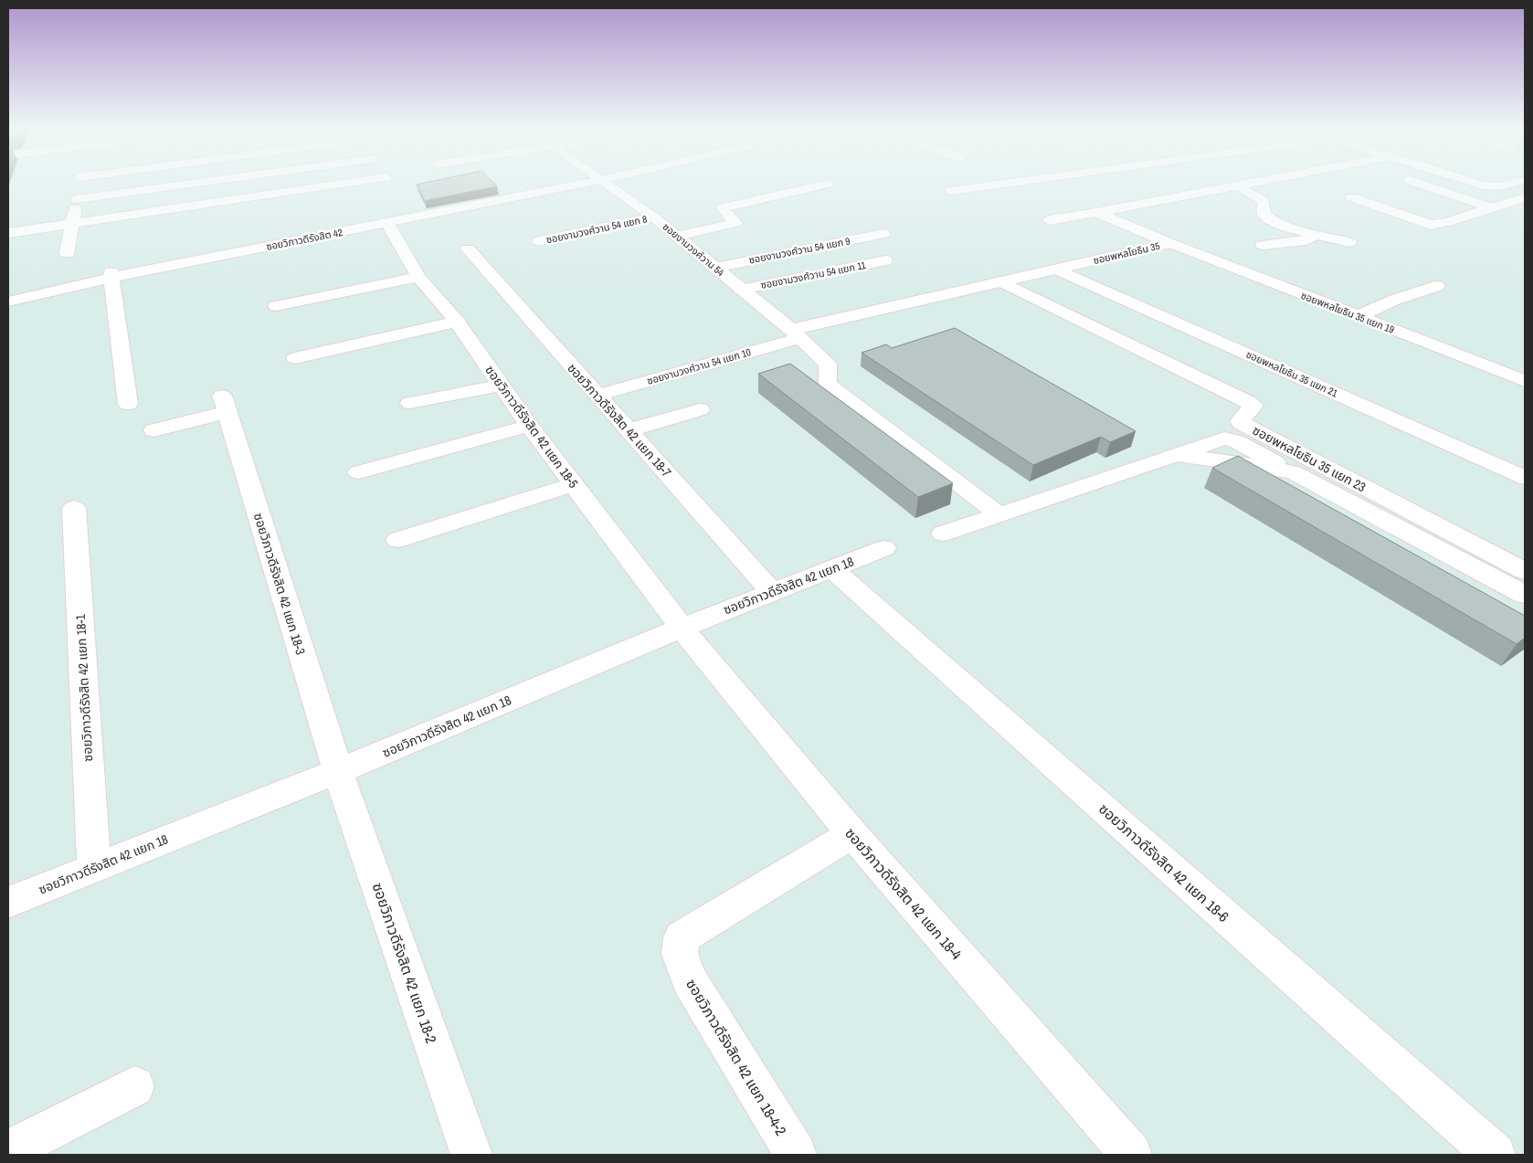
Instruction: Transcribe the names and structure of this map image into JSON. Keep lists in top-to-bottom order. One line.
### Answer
{"streets":{"street":["ซอยงามวงศ์วาน 54 แยก 8","ซอยวิภาวดีรังสิต 42","ซอยงามวงศ์วาน 54","ซอยงามวงศ์วาน 54 แยก 9","ซอยพหลโยธิน 35","ซอยงามวงศ์วาน 54 แยก 11","ซอยพหลโยธิน 35 แยก 19","ซอยงามวงศ์วาน 54 แยก 10","ซอยพหลโยธิน 35 แยก 21","ซอยวิภาวดีรังสิต 42 แยก 18-7","ซอยวิภาวดีรังสิต 42 แยก 18-5","ซอยพหลโยธิน 35 แยก 23","ซอยวิภาวดีรังสิต 42 แยก 18-3","ซอยวิภาวดีรังสิต 42 แยก 18","ซอยวิภาวดีรังสิต 42 แยก 18-1","ซอยวิภาวดีรังสิต 42 แยก 18-6","ซอยวิภาวดีรังสิต 42 แยก 18-4","ซอยวิภาวดีรังสิต 42 แยก 18-2","ซอยวิภาวดีรังสิต 42 แยก 18-4-2"]},"crossings":[["ซอยงามวงศ์วาน 54 แยก 8","ซอยงามวงศ์วาน 54"],["ซอยวิภาวดีรังสิต 42","ซอยวิภาวดีรังสิต 42 แยก 18-5"],["ซอยงามวงศ์วาน 54","ซอยงามวงศ์วาน 54 แยก 9"],["ซอยงามวงศ์วาน 54","ซอยพหลโยธิน 35"],["ซอยงามวงศ์วาน 54","ซอยงามวงศ์วาน 54 แยก 11"],["ซอยงามวงศ์วาน 54","ซอยงามวงศ์วาน 54 แยก 10"],["ซอยพหลโยธิน 35","ซอยพหลโยธิน 35 แยก 19"],["ซอยพหลโยธิน 35","ซอยงามวงศ์วาน 54 แยก 10"],["ซอยพหลโยธิน 35","ซอยพหลโยธิน 35 แยก 21"],["ซอยพหลโยธิน 35","ซอยพหลโยธิน 35 แยก 23"],["ซอยงามวงศ์วาน 54 แยก 10","ซอยวิภาวดีรังสิต 42 แยก 18-7"],["ซอยวิภาวดีรังสิต 42 แยก 18-7","ซอยวิภาวดีรังสิต 42 แยก 18"],["ซอยวิภาวดีรังสิต 42 แยก 18-5","ซอยวิภาวดีรังสิต 42 แยก 18"],["ซอยวิภาวดีรังสิต 42 แยก 18-5","ซอยวิภาวดีรังสิต 42 แยก 18-4"],["ซอยวิภาวดีรังสิต 42 แยก 18-3","ซอยวิภาวดีรังสิต 42 แยก 18"],["ซอยวิภาวดีรังสิต 42 แยก 18-3","ซอยวิภาวดีรังสิต 42 แยก 18-2"],["ซอยวิภาวดีรังสิต 42 แยก 18","ซอยวิภาวดีรังสิต 42 แยก 18-1"],["ซอยวิภาวดีรังสิต 42 แยก 18","ซอยวิภาวดีรังสิต 42 แยก 18-6"],["ซอยวิภาวดีรังสิต 42 แยก 18","ซอยวิภาวดีรังสิต 42 แยก 18-4"],["ซอยวิภาวดีรังสิต 42 แยก 18","ซอยวิภาวดีรังสิต 42 แยก 18-2"],["ซอยวิภาวดีรังสิต 42 แยก 18-4","ซอยวิภาวดีรังสิต 42 แยก 18-4-2"]]}
